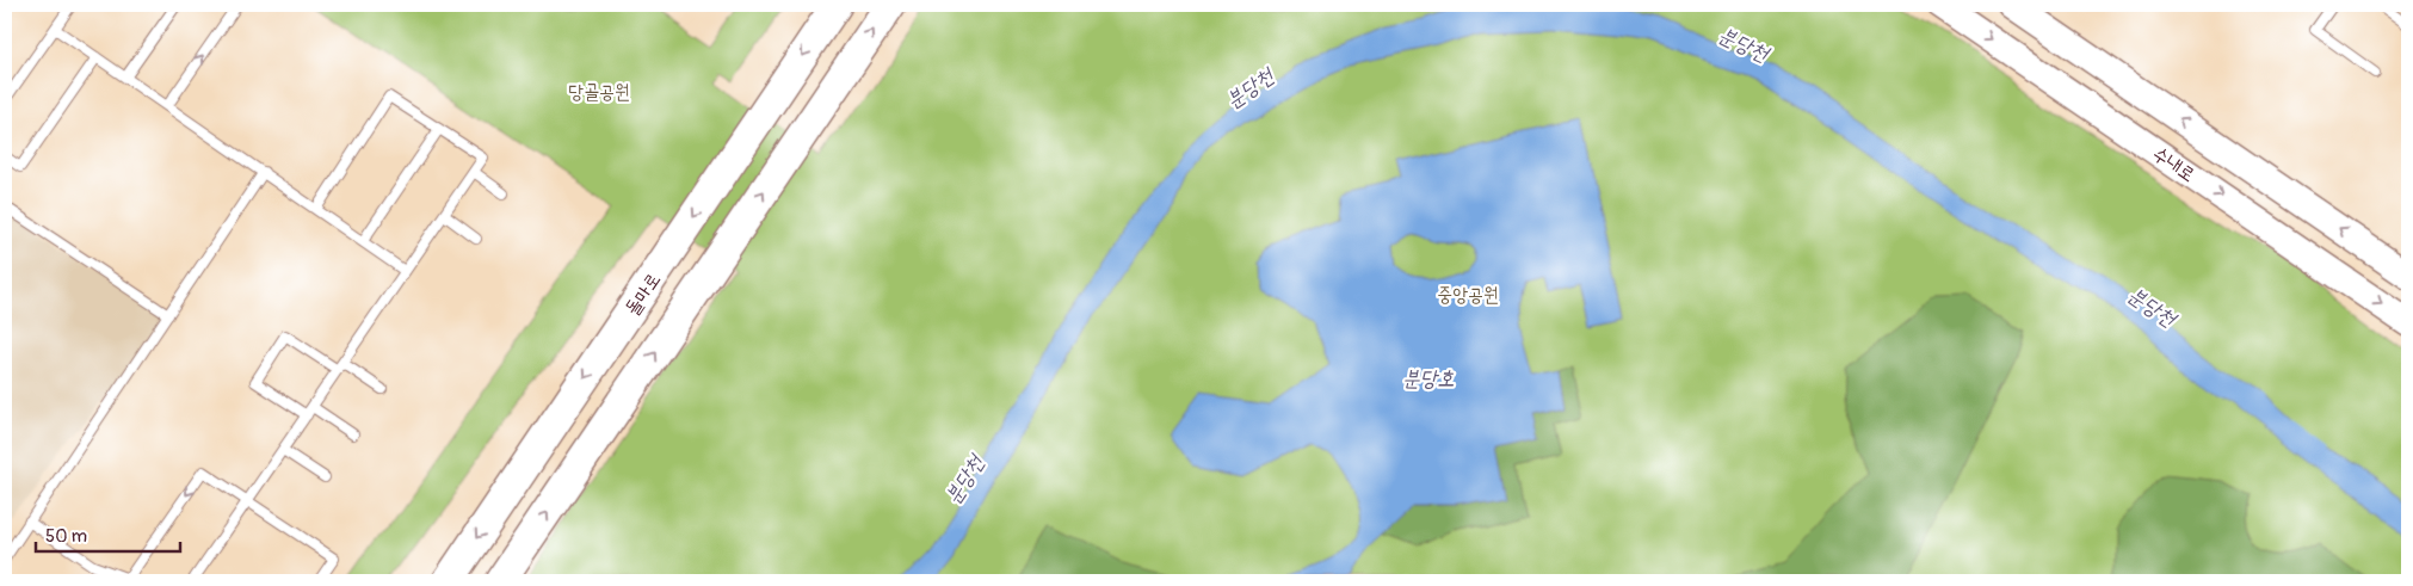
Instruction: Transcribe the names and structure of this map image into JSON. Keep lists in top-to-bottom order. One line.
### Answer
{"streets":{"main road":["수내로","돌마로"]},"water":["분당천","분당호"],"parks":["당골공원","중앙공원"],"scale_bar":"50 m"}
